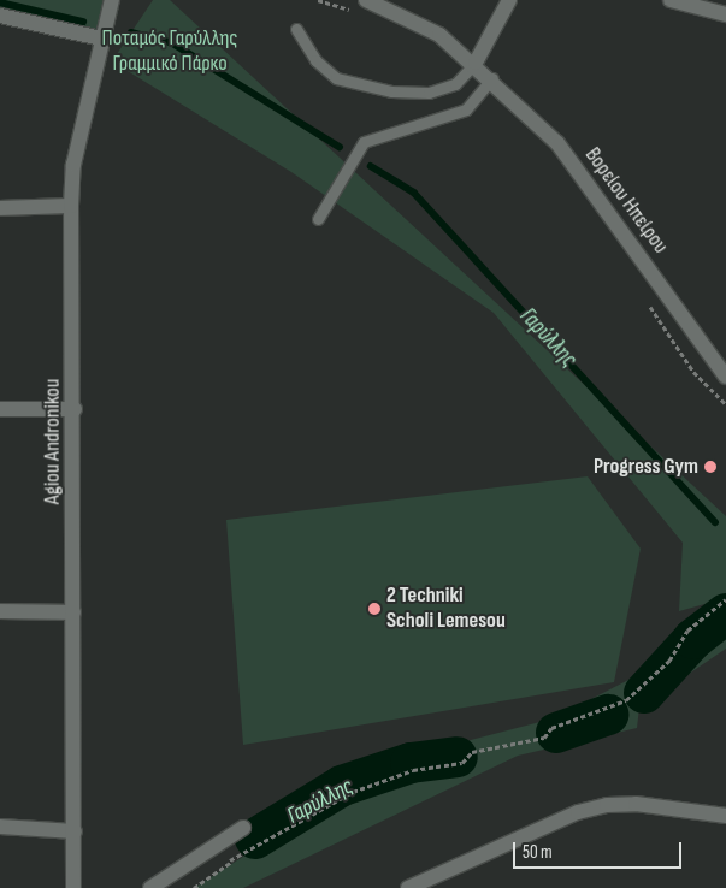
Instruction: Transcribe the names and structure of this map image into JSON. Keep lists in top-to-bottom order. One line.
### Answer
{"streets":{"street":["Βορείου Ηπείρου","Agiou Andronikou"]},"water":["Γαρύλλης"],"parks":["Ποταμός Γαρύλλης Γραμμικό Πάρκο"],"places":["Progress Gym","2 Techniki Scholi Lemesou"],"scale_bar":"50 m"}
